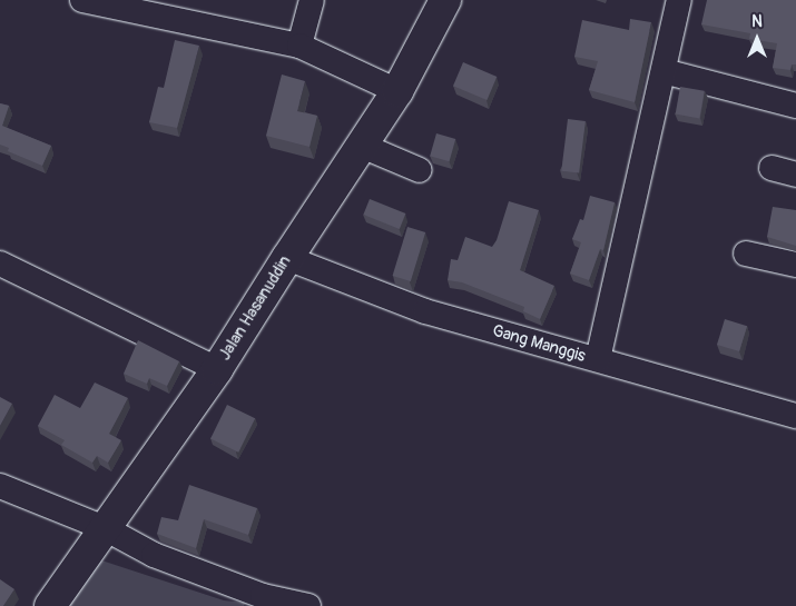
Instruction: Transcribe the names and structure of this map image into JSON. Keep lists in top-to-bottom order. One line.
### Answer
{"streets":{"main road":["Jalan Hasanuddin"],"street":["Gang Manggis"]},"crossings":[["Jalan Hasanuddin","Gang Manggis"]],"north":"top"}
